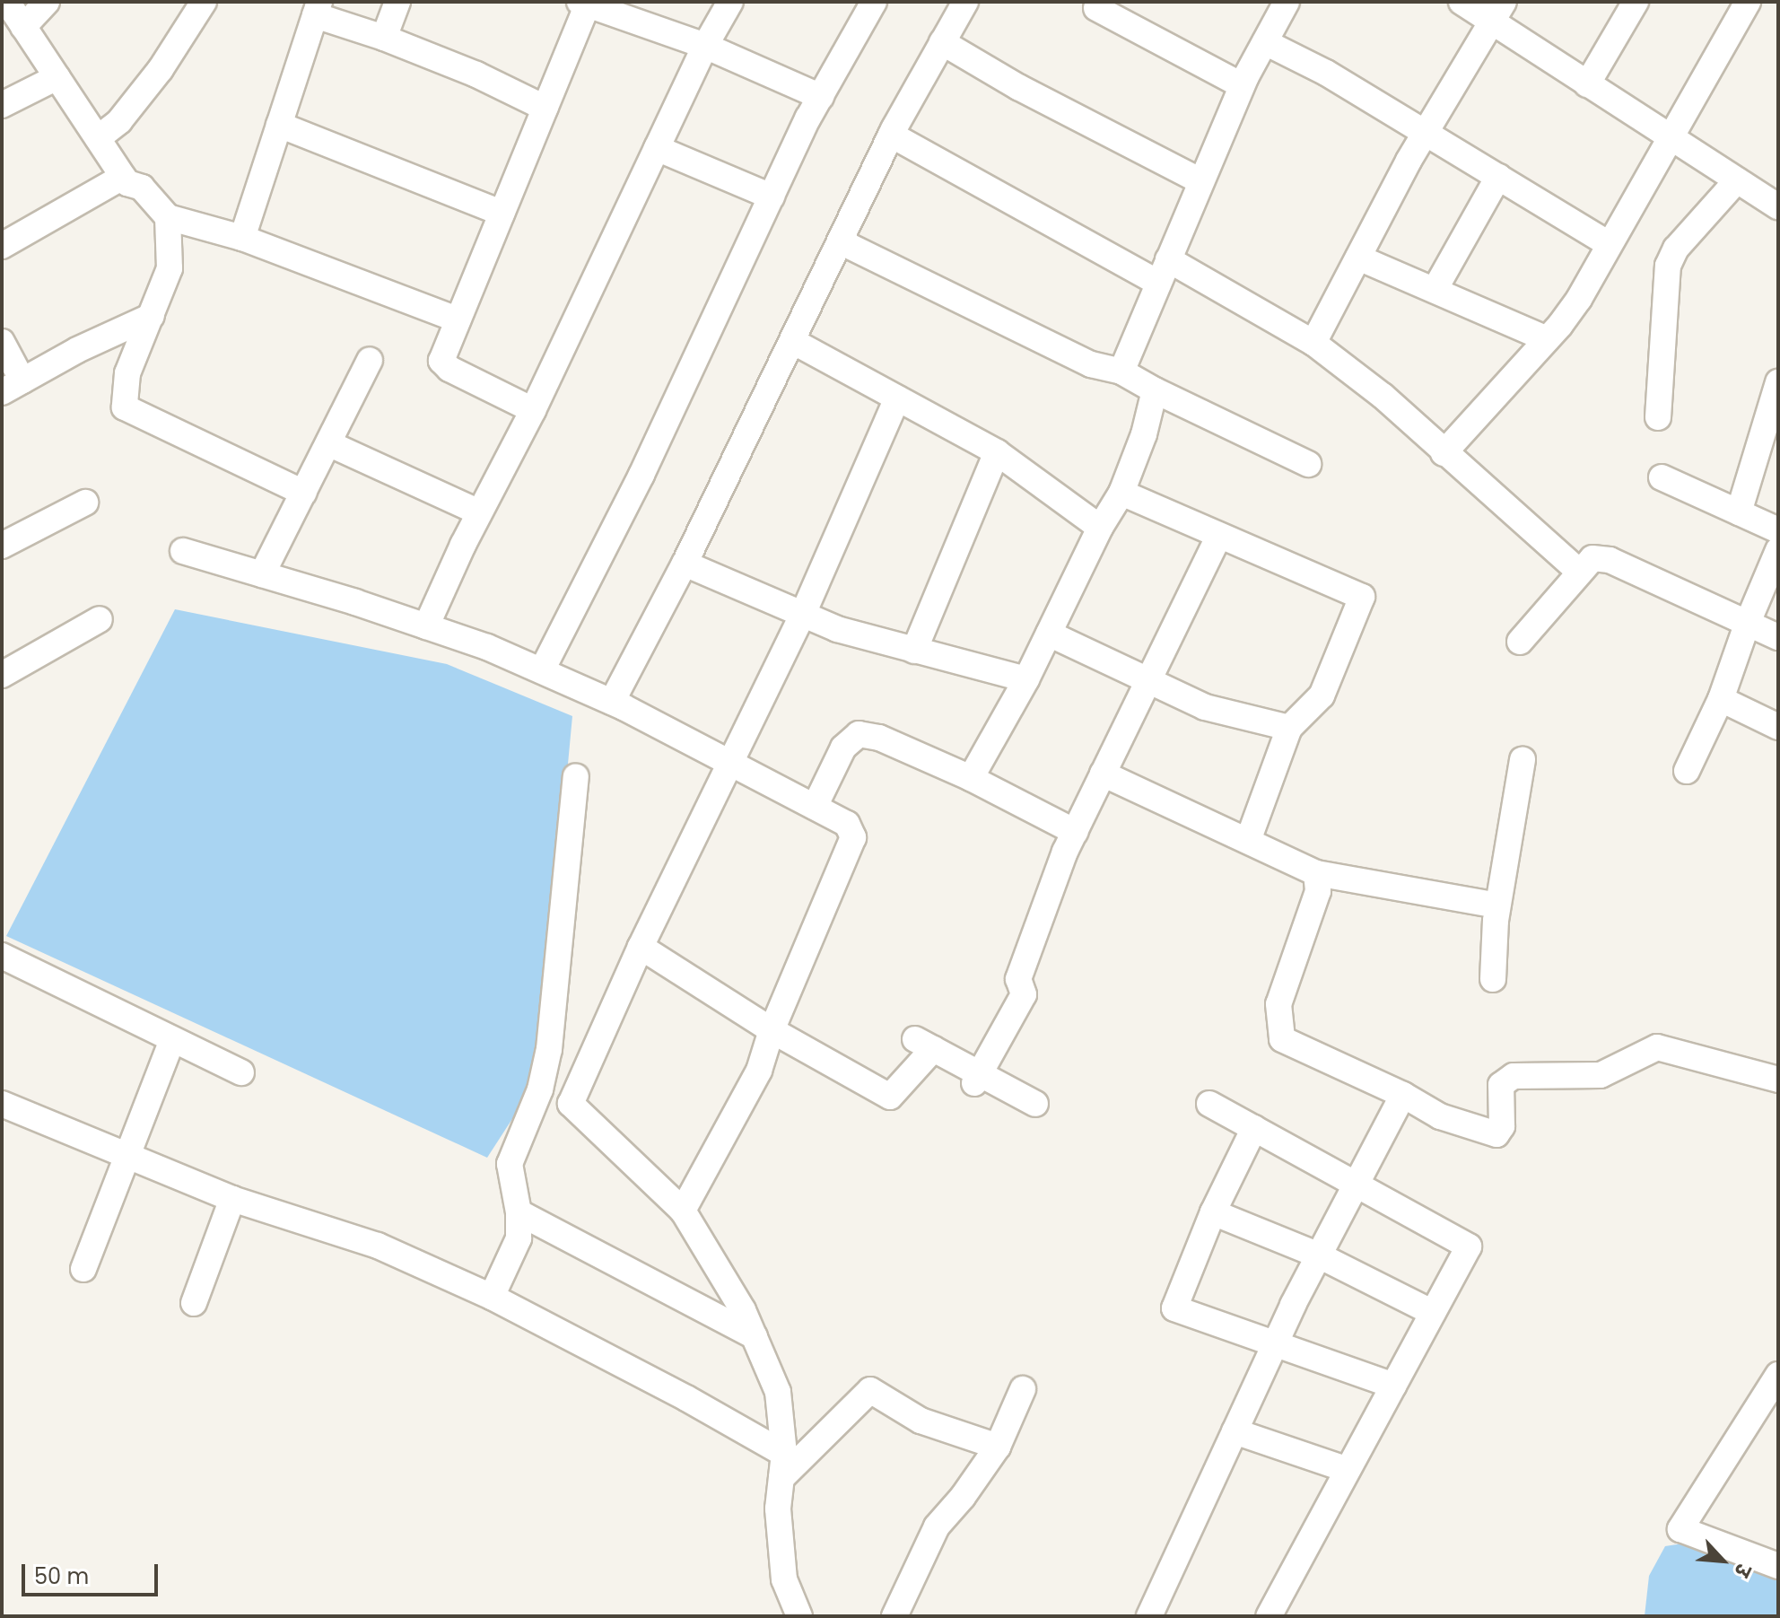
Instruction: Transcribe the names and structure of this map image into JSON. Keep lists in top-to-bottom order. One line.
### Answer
{"scale_bar":"50 m","north":"bottom right"}
